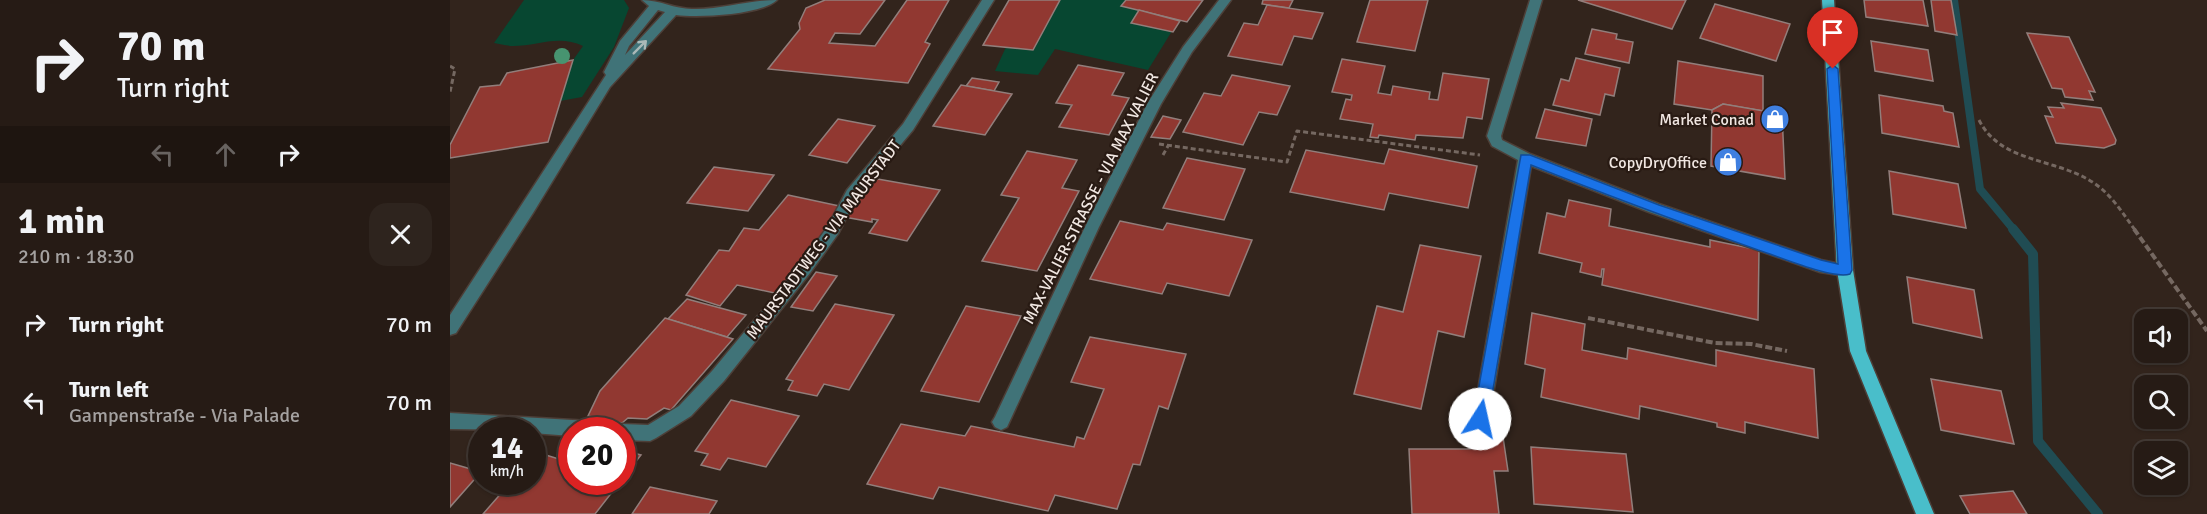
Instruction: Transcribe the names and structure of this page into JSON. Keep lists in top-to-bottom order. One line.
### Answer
{"streets":{"street":["MAX-VALIER-STRASSE - VIA MAX VALIER","MAURSTADTWEG - VIA MAURSTADT"]},"places":{"shop":["Market Conad","CopyDryOffice"]},"page":{"turn":["70 m","Turn right"],"heading":["1 min","210 m · 18:30"],"list":[{"name":"Turn right","value":"70 m"},{"name":"Turn left","note":"Gampenstraße - Via Palade","value":"70 m"}],"speed":"14 km/h","limit":"20"}}
